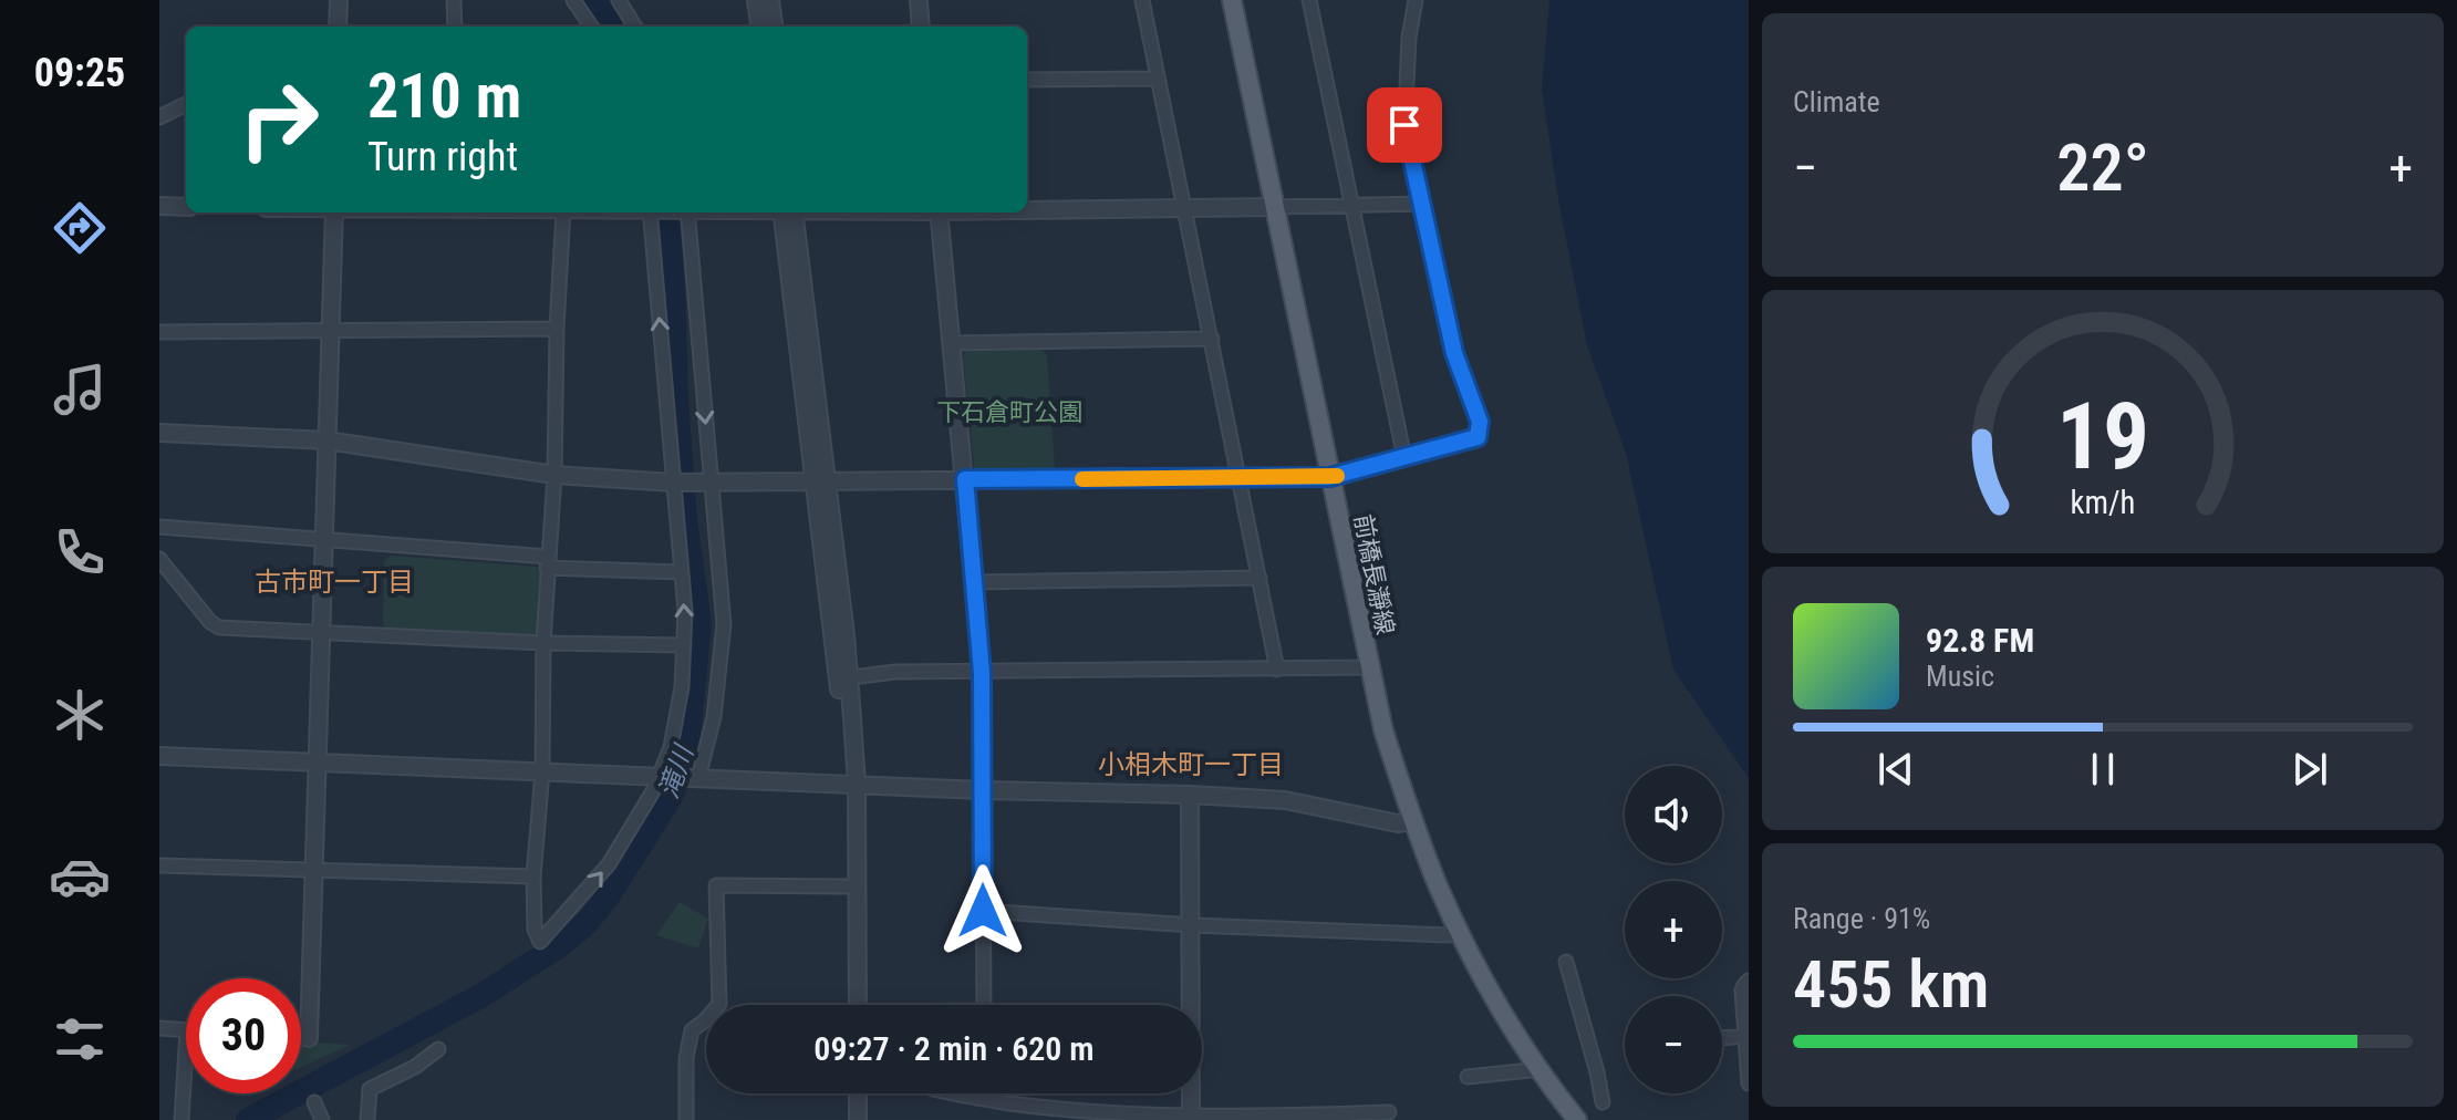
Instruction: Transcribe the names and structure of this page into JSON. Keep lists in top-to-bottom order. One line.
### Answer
{"streets":{"main road":["前橋長瀞線"]},"districts":["古市町一丁目","小相木町一丁目"],"water":["滝川"],"parks":["下石倉町公園"],"page":{"tabs":"09:25","tile":["Climate",["Range · 91%","455 km"]],"turn":["210 m","Turn right"],"heat":["−","22°","+"],"song":["92.8 FM","Music"],"map_buttons":["+","−"],"limit":"30","trip":"09:27 · 2 min · 620 m","gauge":["19","km/h"]}}
